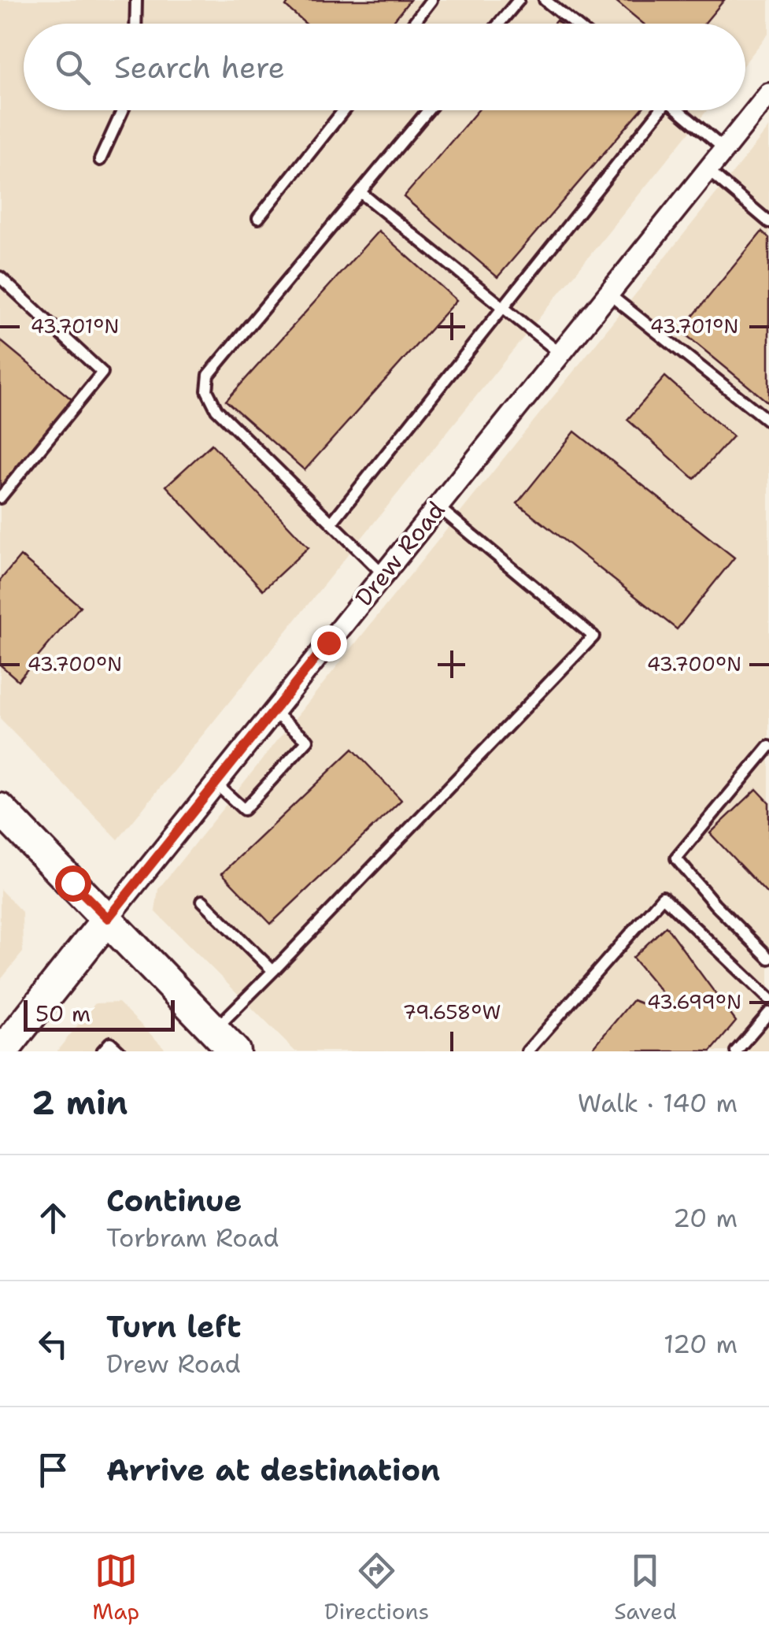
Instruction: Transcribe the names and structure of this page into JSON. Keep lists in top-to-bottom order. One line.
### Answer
{"streets":{"main road":["Drew Road"]},"scale_bar":"50 m","page":{"search":"Search here","scale":"50 m","heading":["2 min","Walk · 140 m"],"list":[["Continue","Torbram Road","20 m"],["Turn left","Drew Road","120 m"],"Arrive at destination"],"nav":["Map","Directions","Saved"]},"coordinates":["43.701°N","43.700°N","43.699°N","79.658°W"]}
